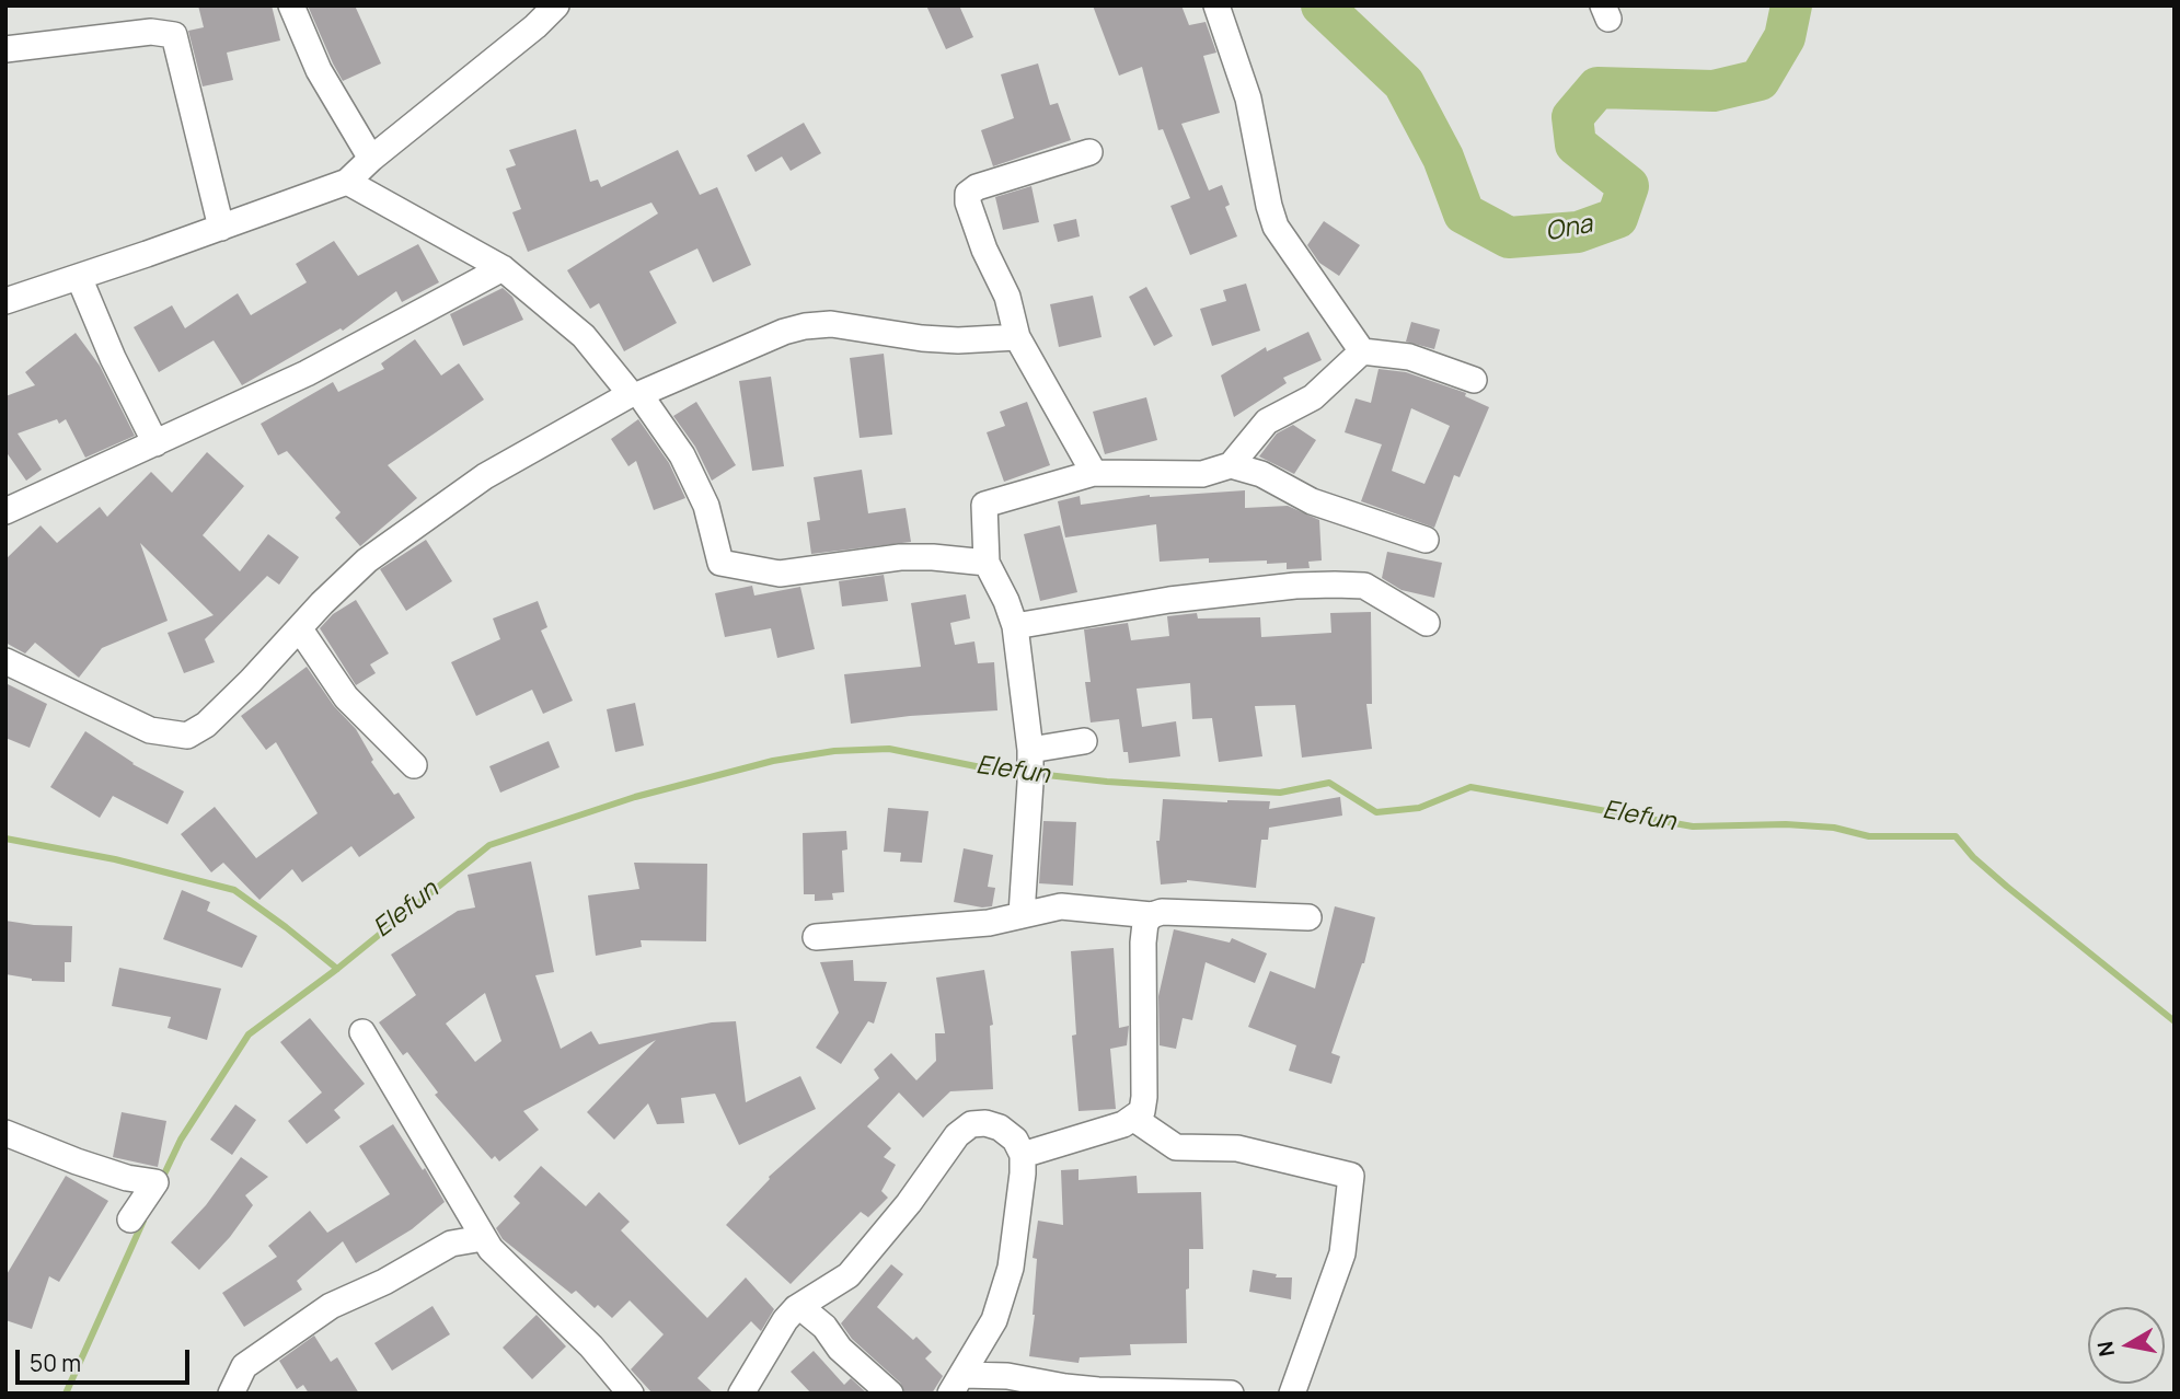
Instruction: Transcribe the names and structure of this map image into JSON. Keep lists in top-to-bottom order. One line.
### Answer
{"water":["Ona","Elefun"],"scale_bar":"50 m","north":"left"}
